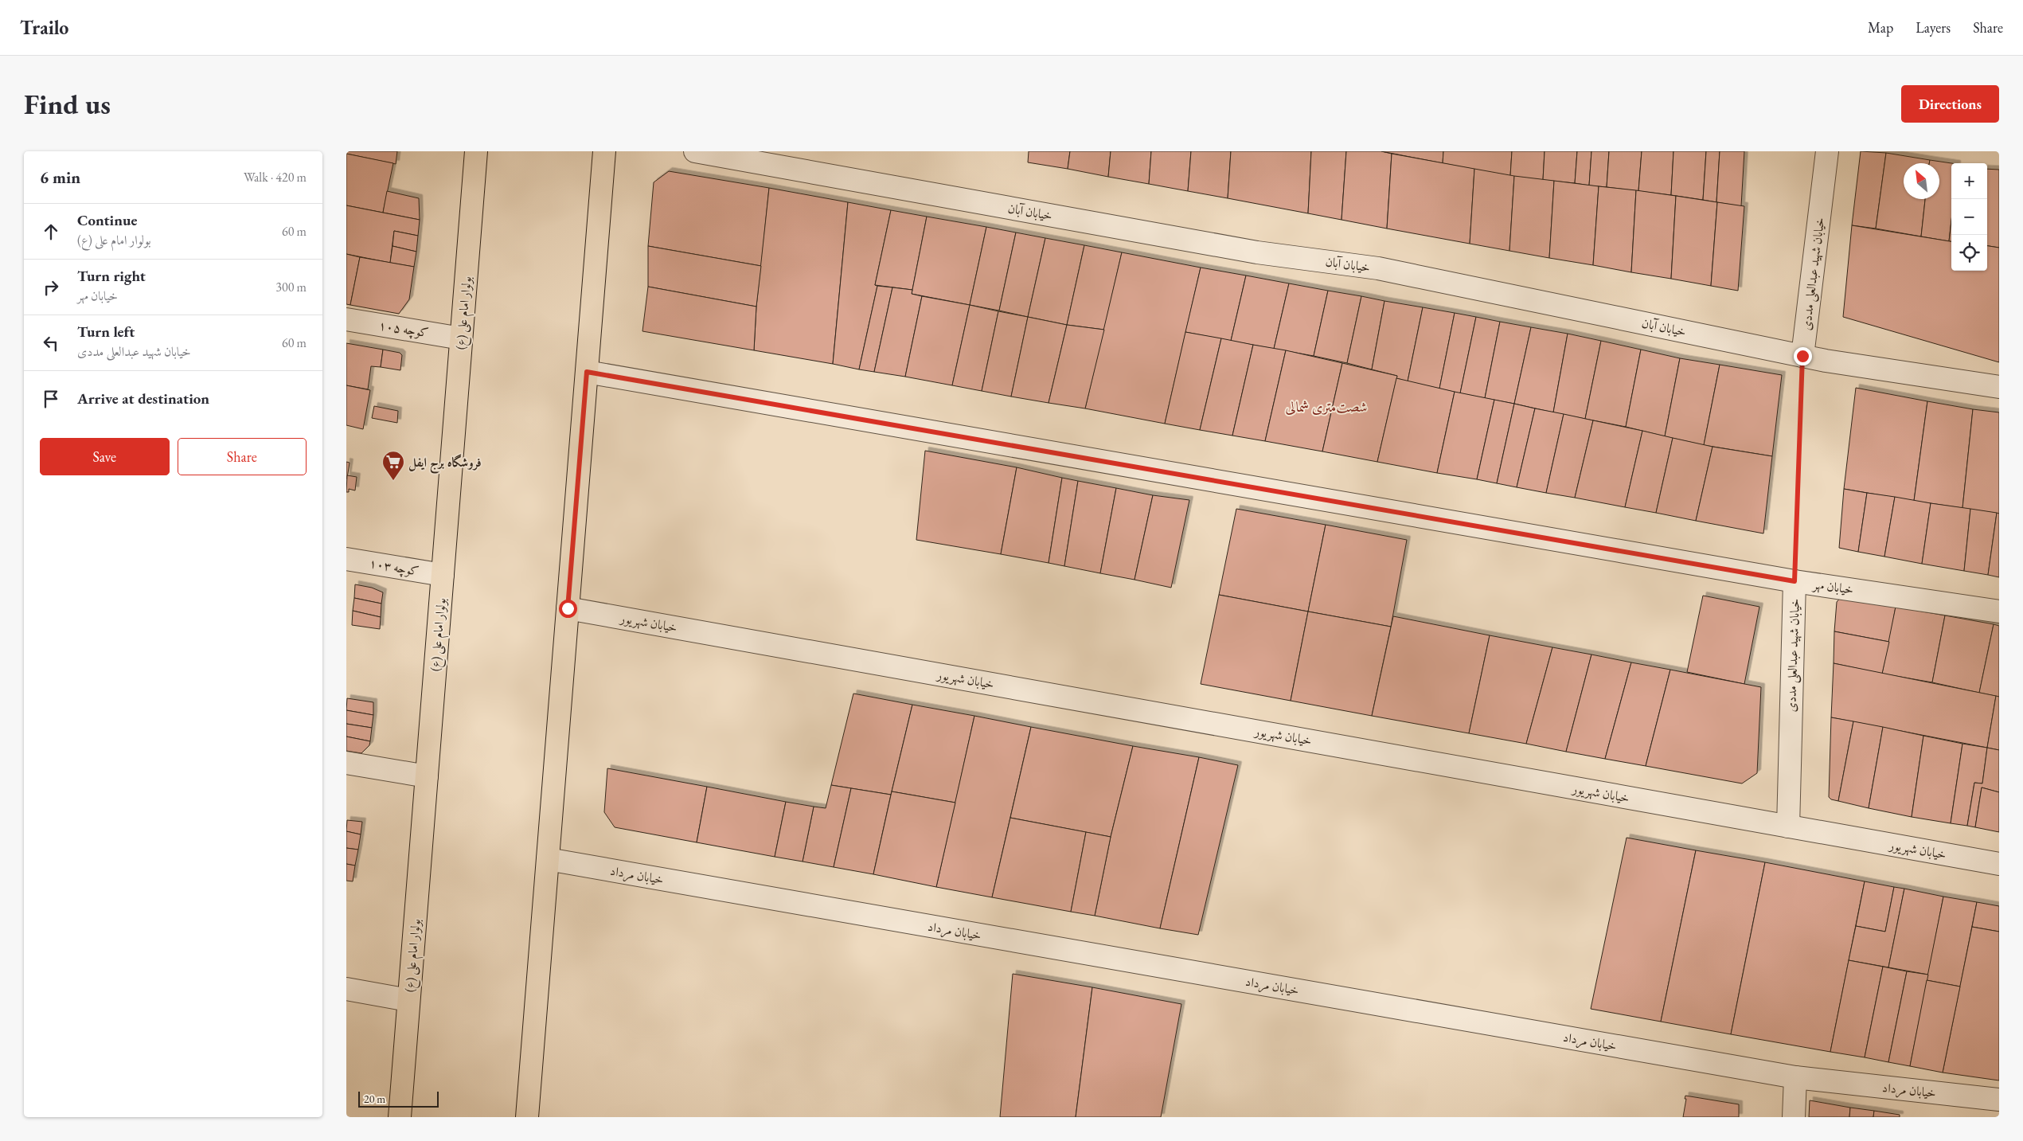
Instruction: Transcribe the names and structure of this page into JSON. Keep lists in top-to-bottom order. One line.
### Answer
{"streets":{"main road":["بولوار امام علی (ع)"],"street":["خیابان آبان","خیابان شهید عبدالعلی مددی","کوچه ۱۰۵","کوچه ۱۰۳","خیابان مهر","خیابان شهریور","خیابان مرداد"]},"crossings":[["خیابان آبان","خیابان شهید عبدالعلی مددی"],["خیابان شهید عبدالعلی مددی","خیابان مهر"],["خیابان شهید عبدالعلی مددی","خیابان شهریور"],["بولوار امام علی (ع)","کوچه ۱۰۵"],["بولوار امام علی (ع)","کوچه ۱۰۳"]],"districts":["شصت‌متری شمالی"],"places":{"supermarket":["فروشگاه برج ایفل"]},"scale_bar":"20 m","north":"top left","page":{"header":"Trailo","nav":["Map","Layers","Share"],"buttons":["Directions",["Save","Share"]],"title":"Find us","heading":["6 min","Walk · 420 m"],"map_buttons":["+","−"],"list":[["Continue","بولوار امام علی (ع)","60 m"],["Turn right","خیابان مهر","300 m"],["Turn left","خیابان شهید عبدالعلی مددی","60 m"],"Arrive at destination"],"scale":"20 m"}}
